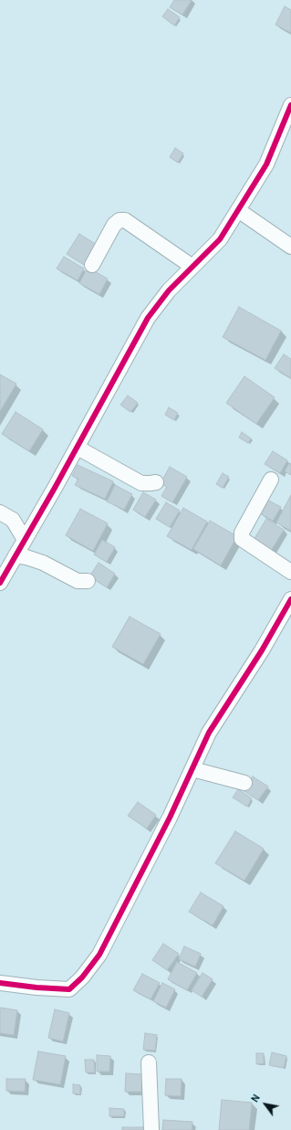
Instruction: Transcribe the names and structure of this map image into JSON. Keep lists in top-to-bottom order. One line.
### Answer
{"north":"top left"}
